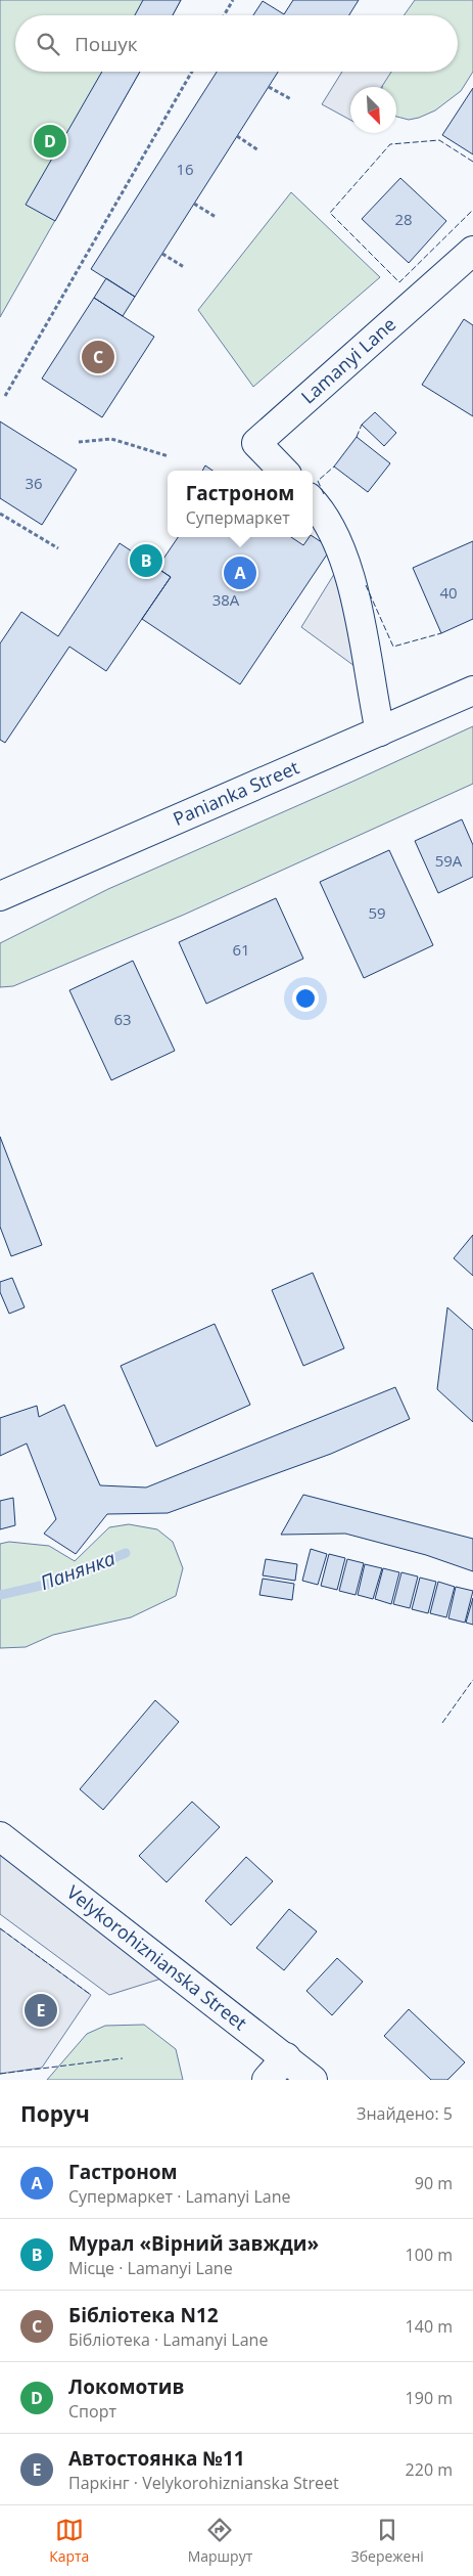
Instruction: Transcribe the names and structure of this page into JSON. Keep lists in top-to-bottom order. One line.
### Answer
{"streets":{"street":["Lamanyi Lane","Panianka Street","Velykorohiznianska Street"]},"water":["Панянка"],"house_numbers":["16","28","36","40","38А","59А","59","61","63"],"north":"bottom right","page":{"search":"Пошук","pins":["D","C","B","A","E"],"popup":["Гастроном","Супермаркет"],"heading":["Поруч","Знайдено: 5"],"list":[{"mark":"A","name":"Гастроном","note":"Супермаркет · Lamanyi Lane","value":"90 m"},{"mark":"B","name":"Мурал «Вірний завжди»","note":"Місце · Lamanyi Lane","value":"100 m"},{"mark":"C","name":"Бібліотека N12","note":"Бібліотека · Lamanyi Lane","value":"140 m"},{"mark":"D","name":"Локомотив","note":"Спорт","value":"190 m"},{"mark":"E","name":"Автостоянка №11","note":"Паркінг · Velykorohiznianska Street","value":"220 m"}],"nav":["Карта","Маршрут","Збережені"]}}
